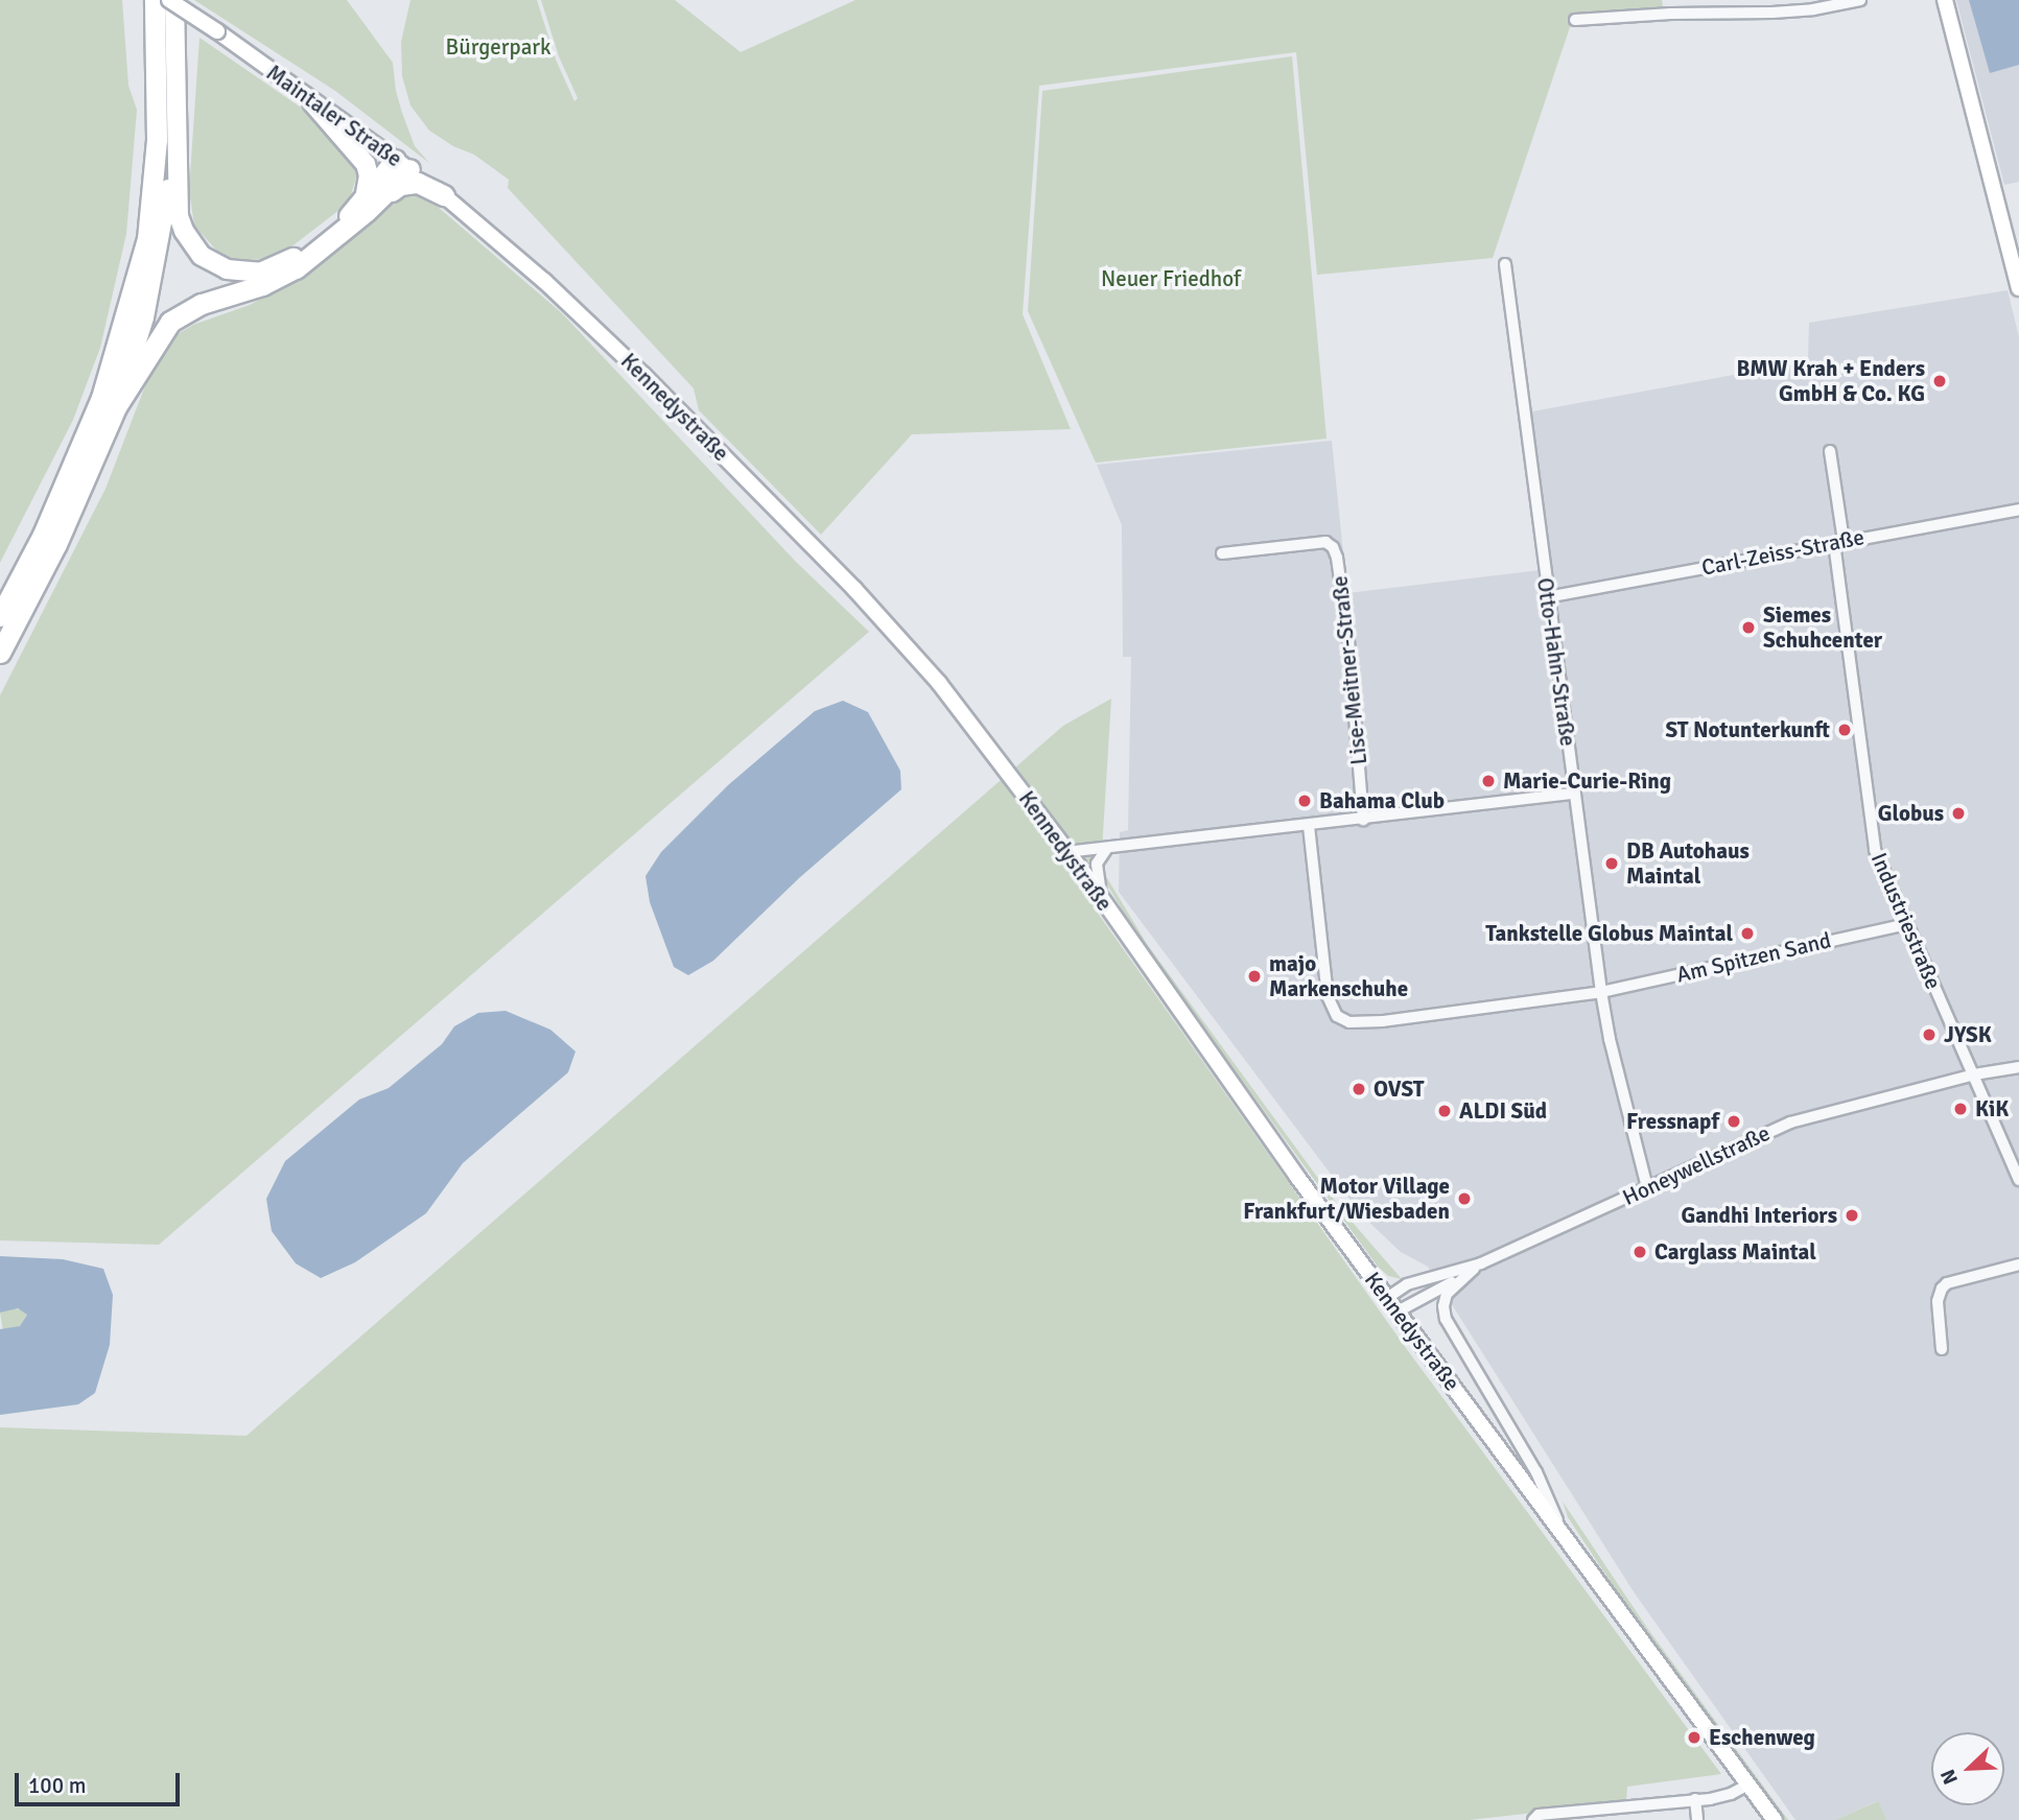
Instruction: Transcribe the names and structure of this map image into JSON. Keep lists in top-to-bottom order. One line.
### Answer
{"streets":{"main road":["Maintaler Straße","Kennedystraße"],"street":["Carl-Zeiss-Straße","Otto-Hahn-Straße","Lise-Meitner-Straße","Industriestraße","Am Spitzen Sand","Honeywellstraße"]},"crossings":[["Maintaler Straße","Kennedystraße"],["Kennedystraße","Honeywellstraße"],["Carl-Zeiss-Straße","Otto-Hahn-Straße"],["Carl-Zeiss-Straße","Industriestraße"],["Otto-Hahn-Straße","Am Spitzen Sand"],["Otto-Hahn-Straße","Honeywellstraße"],["Industriestraße","Am Spitzen Sand"],["Industriestraße","Honeywellstraße"]],"parks":["Bürgerpark","Neuer Friedhof"],"places":["BMW Krah + Enders GmbH & Co. KG","Siemes Schuhcenter","ST Notunterkunft","Marie-Curie-Ring","Bahama Club","Globus","DB Autohaus Maintal","Tankstelle Globus Maintal","majo Markenschuhe","JYSK","OVST","KiK","ALDI Süd","Fressnapf","Motor Village Frankfurt/Wiesbaden","Gandhi Interiors","Carglass Maintal","Eschenweg"],"scale_bar":"100 m","north":"bottom left"}
